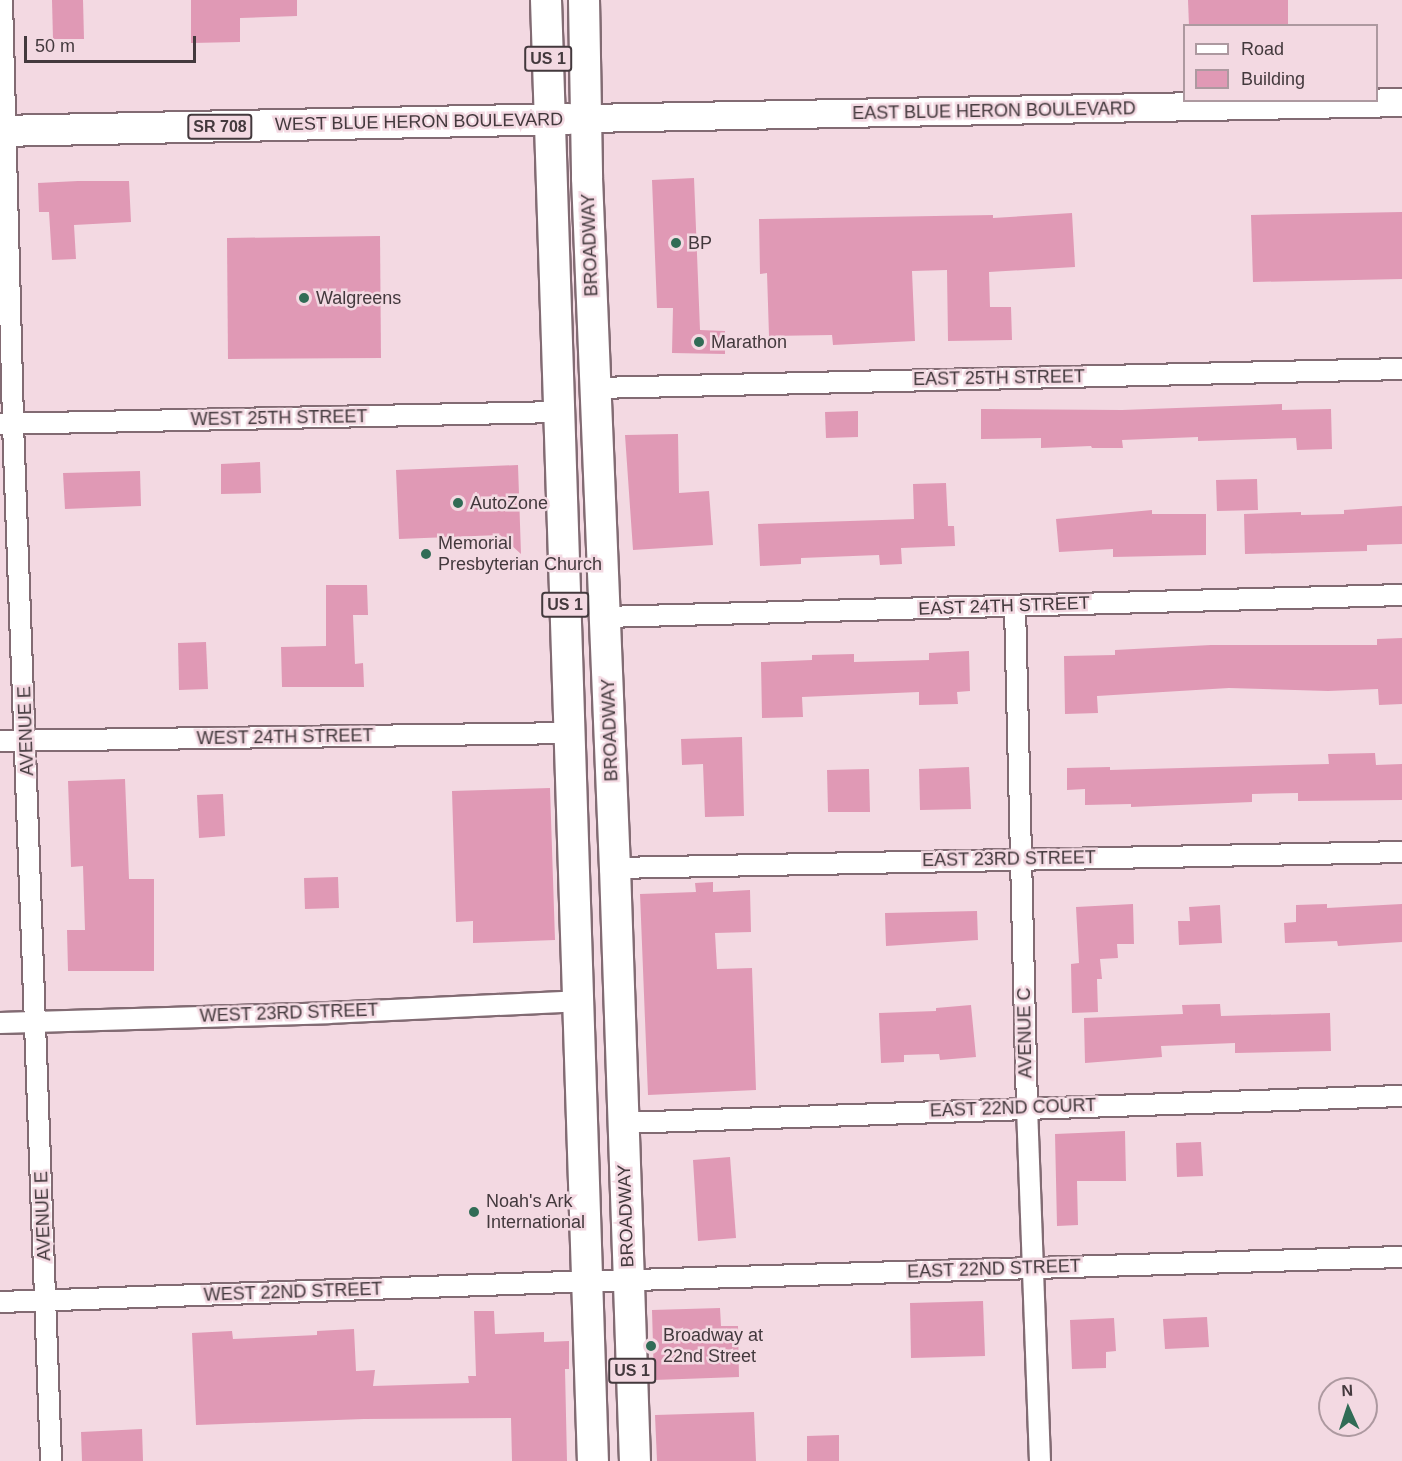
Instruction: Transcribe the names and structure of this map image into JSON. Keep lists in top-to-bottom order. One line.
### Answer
{"streets":{"main road":["US 1","EAST BLUE HERON BOULEVARD","WEST BLUE HERON BOULEVARD","SR 708","BROADWAY"],"street":["EAST 25TH STREET","WEST 25TH STREET","EAST 24TH STREET","AVENUE E","WEST 24TH STREET","EAST 23RD STREET","WEST 23RD STREET","AVENUE C","EAST 22ND COURT","EAST 22ND STREET","WEST 22ND STREET"]},"crossings":[["EAST BLUE HERON BOULEVARD","WEST BLUE HERON BOULEVARD"],["EAST BLUE HERON BOULEVARD","BROADWAY"],["WEST BLUE HERON BOULEVARD","BROADWAY"],["WEST BLUE HERON BOULEVARD","AVENUE E"],["BROADWAY","EAST 25TH STREET"],["BROADWAY","WEST 25TH STREET"],["BROADWAY","EAST 24TH STREET"],["BROADWAY","WEST 24TH STREET"],["BROADWAY","EAST 23RD STREET"],["BROADWAY","WEST 23RD STREET"],["BROADWAY","EAST 22ND COURT"],["BROADWAY","EAST 22ND STREET"],["BROADWAY","WEST 22ND STREET"],["WEST 25TH STREET","AVENUE E"],["EAST 24TH STREET","AVENUE C"],["AVENUE E","WEST 24TH STREET"],["AVENUE E","WEST 23RD STREET"],["AVENUE E","WEST 22ND STREET"],["EAST 23RD STREET","AVENUE C"],["AVENUE C","EAST 22ND COURT"],["AVENUE C","EAST 22ND STREET"],["EAST 22ND STREET","WEST 22ND STREET"]],"places":["BP","Walgreens","Marathon","AutoZone","Memorial Presbyterian Church","Noah's Ark International","Broadway at 22nd Street"],"legend":["Road","Building"],"scale_bar":"50 m","north":"top"}
